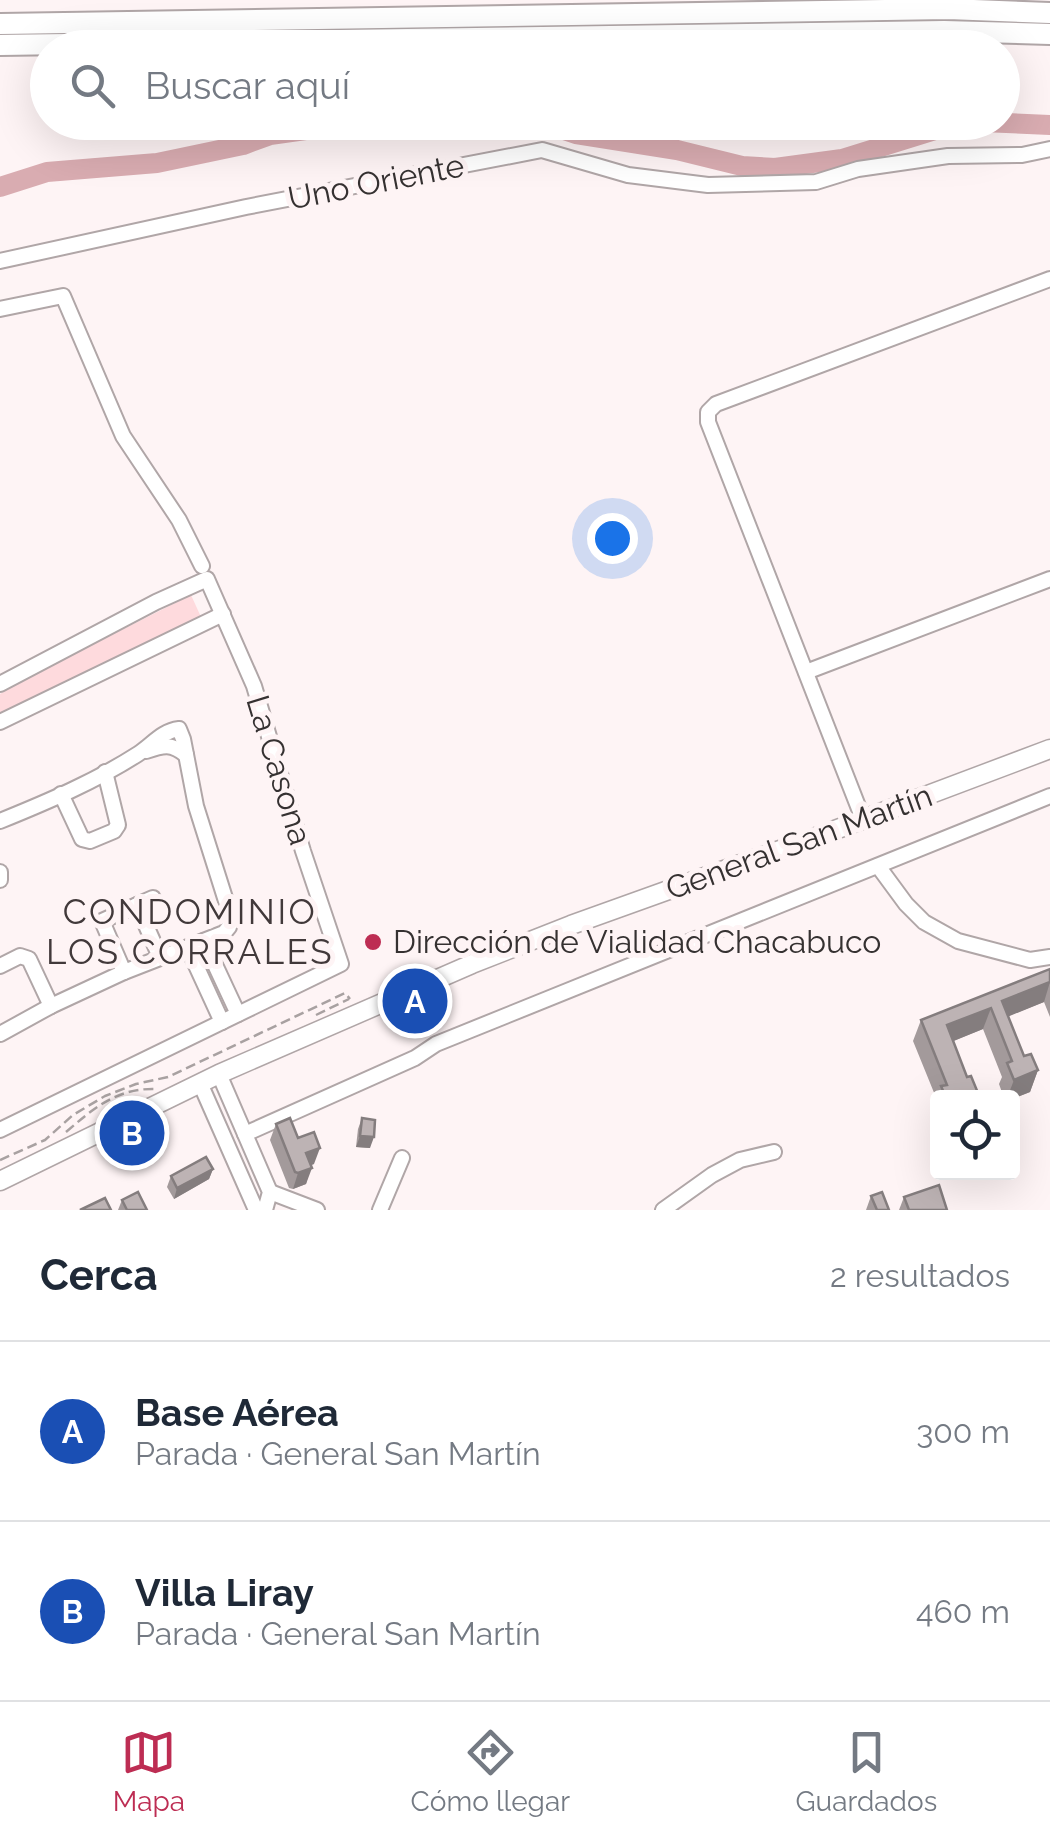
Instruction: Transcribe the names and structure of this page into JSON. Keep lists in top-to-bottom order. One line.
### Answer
{"streets":{"main road":["General San Martín"],"street":["Uno Oriente","La Casona"]},"districts":["CONDOMINIO LOS CORRALES"],"places":["Dirección de Vialidad Chacabuco"],"page":{"search":"Buscar aquí","pins":["A","B"],"heading":["Cerca","2 resultados"],"list":[{"mark":"A","name":"Base Aérea","note":"Parada · General San Martín","value":"300 m"},{"mark":"B","name":"Villa Liray","note":"Parada · General San Martín","value":"460 m"}],"nav":["Mapa","Cómo llegar","Guardados"]}}
